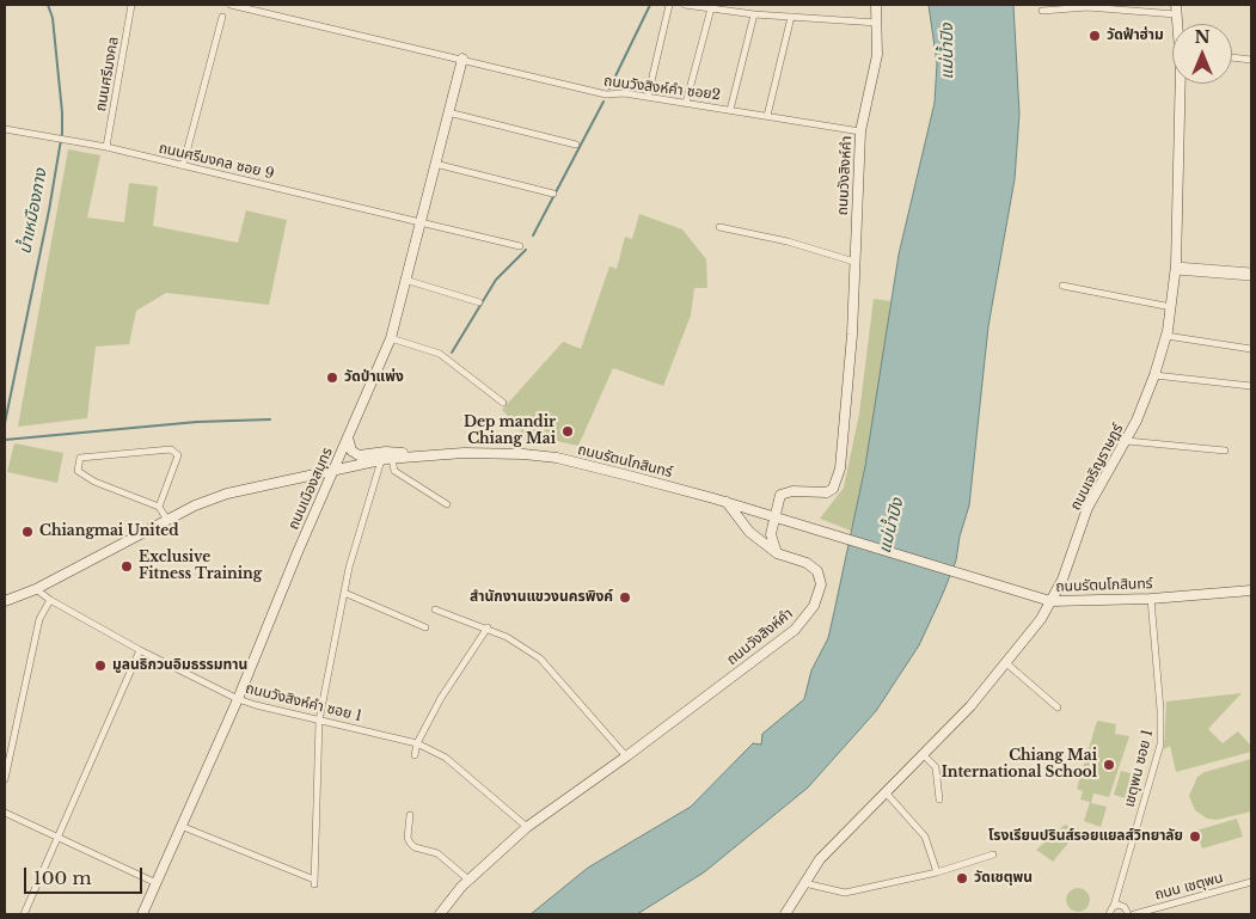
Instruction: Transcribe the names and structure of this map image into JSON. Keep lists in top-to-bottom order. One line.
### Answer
{"streets":{"street":["ถนนศรีมงคล","ถนนวังสิงห์คำ ซอย2","ถนนศรีมงคล ซอย 9","ถนนวังสิงห์คำ","ถนนรัตนโกสินทร์","ถนนเจริญราษฎร์","ถนนเมืองสมุทร","ถนนวังสิงห์คำ ซอย 1","เชตุพน ซอย 1","ถนน เชตุพน"]},"crossings":[["ถนนศรีมงคล","ถนนศรีมงคล ซอย 9"],["ถนนวังสิงห์คำ ซอย2","ถนนวังสิงห์คำ"],["ถนนวังสิงห์คำ ซอย2","ถนนเมืองสมุทร"],["ถนนศรีมงคล ซอย 9","ถนนเมืองสมุทร"],["ถนนวังสิงห์คำ","ถนนรัตนโกสินทร์"],["ถนนวังสิงห์คำ","ถนนวังสิงห์คำ ซอย 1"],["ถนนรัตนโกสินทร์","ถนนเจริญราษฎร์"],["ถนนรัตนโกสินทร์","ถนนเมืองสมุทร"],["ถนนรัตนโกสินทร์","ถนนวังสิงห์คำ ซอย 1"],["ถนนรัตนโกสินทร์","เชตุพน ซอย 1"],["ถนนเมืองสมุทร","ถนนวังสิงห์คำ ซอย 1"]],"water":["แม่น้ำปิง","น้ำเหมืองกาง"],"places":["วัดฟ้าฮ่าม","วัดป่าแพ่ง","Dep mandir Chiang Mai","Chiangmai United","Exclusive Fitness Training","สำนักงานแขวงนครพิงค์","มูลนธิกวนอิมธรรมทาน","Chiang Mai International School","โรงเรียนปรินส์รอยแยลส์วิทยาลัย","วัดเชตุพน"],"scale_bar":"100 m","north":"top"}
